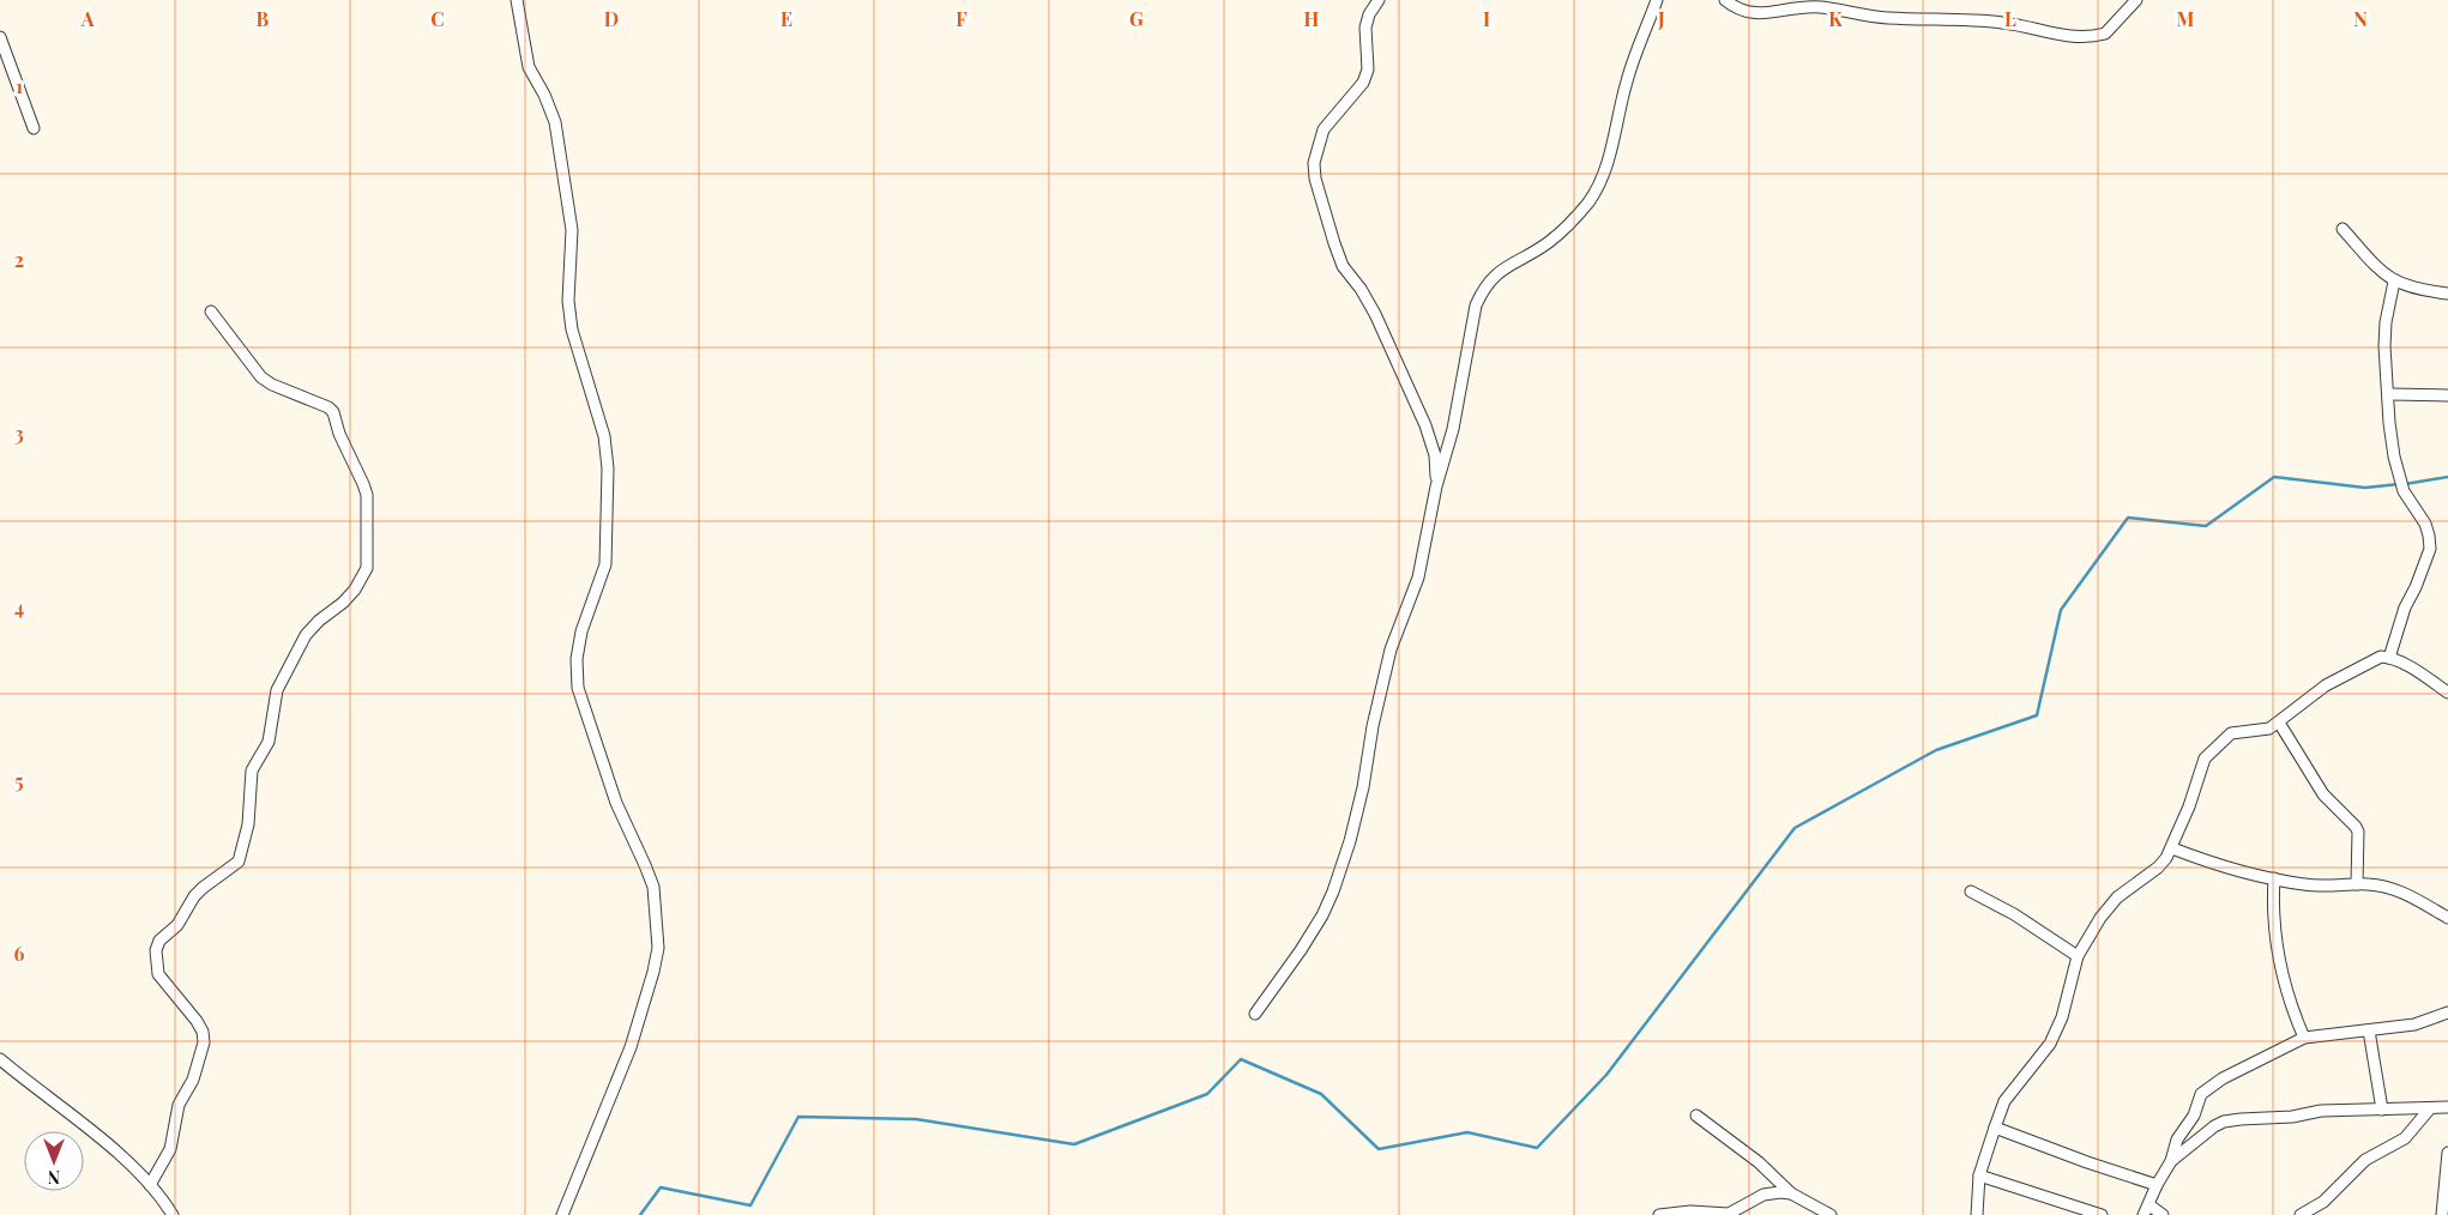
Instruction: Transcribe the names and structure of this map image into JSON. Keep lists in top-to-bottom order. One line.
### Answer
{"north":"bottom","grid":{"columns":["A","B","C","D","E","F","G","H","I","J","K","L","M","N"],"rows":["1","2","3","4","5","6"]}}
